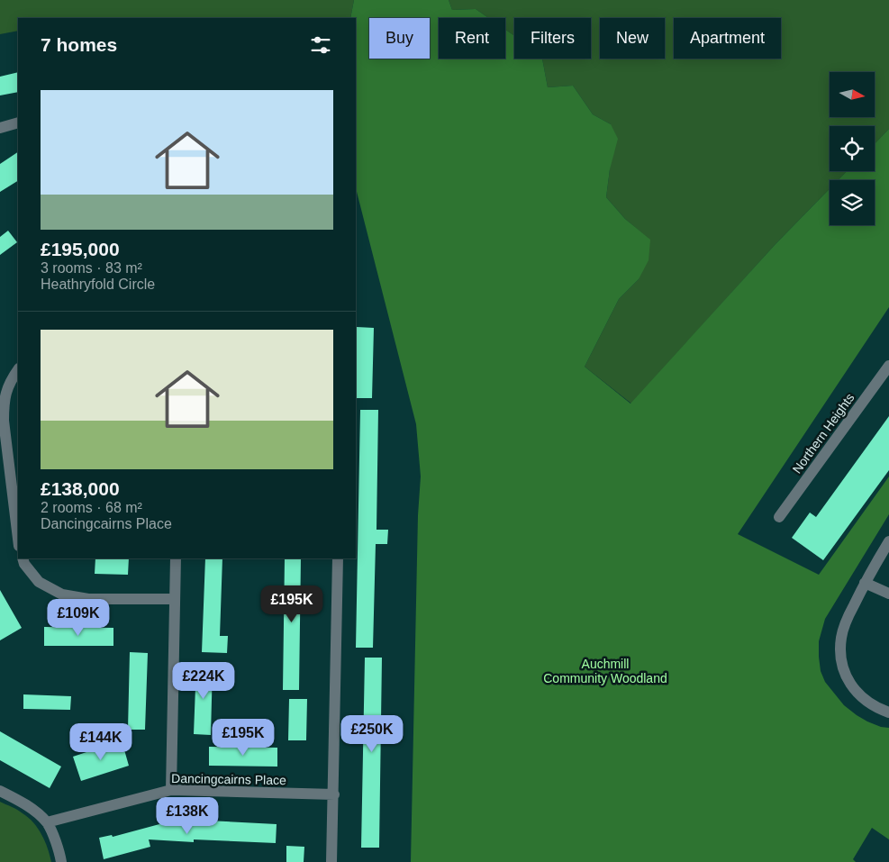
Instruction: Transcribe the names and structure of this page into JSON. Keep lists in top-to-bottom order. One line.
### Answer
{"streets":{"street":["Northern Heights","Dancingcairns Place"]},"parks":["Auchmill Community Woodland"],"north":"right","page":{"chip":["Buy","Rent","Filters","New","Apartment"],"heading":"7 homes","list":[{"name":"£195,000","note":"3 rooms · 83 m² · Heathryfold Circle"},{"name":"£138,000","note":"2 rooms · 68 m² · Dancingcairns Place"}],"price":["£195K","£109K","£224K","£250K","£195K","£144K","£138K"]}}
